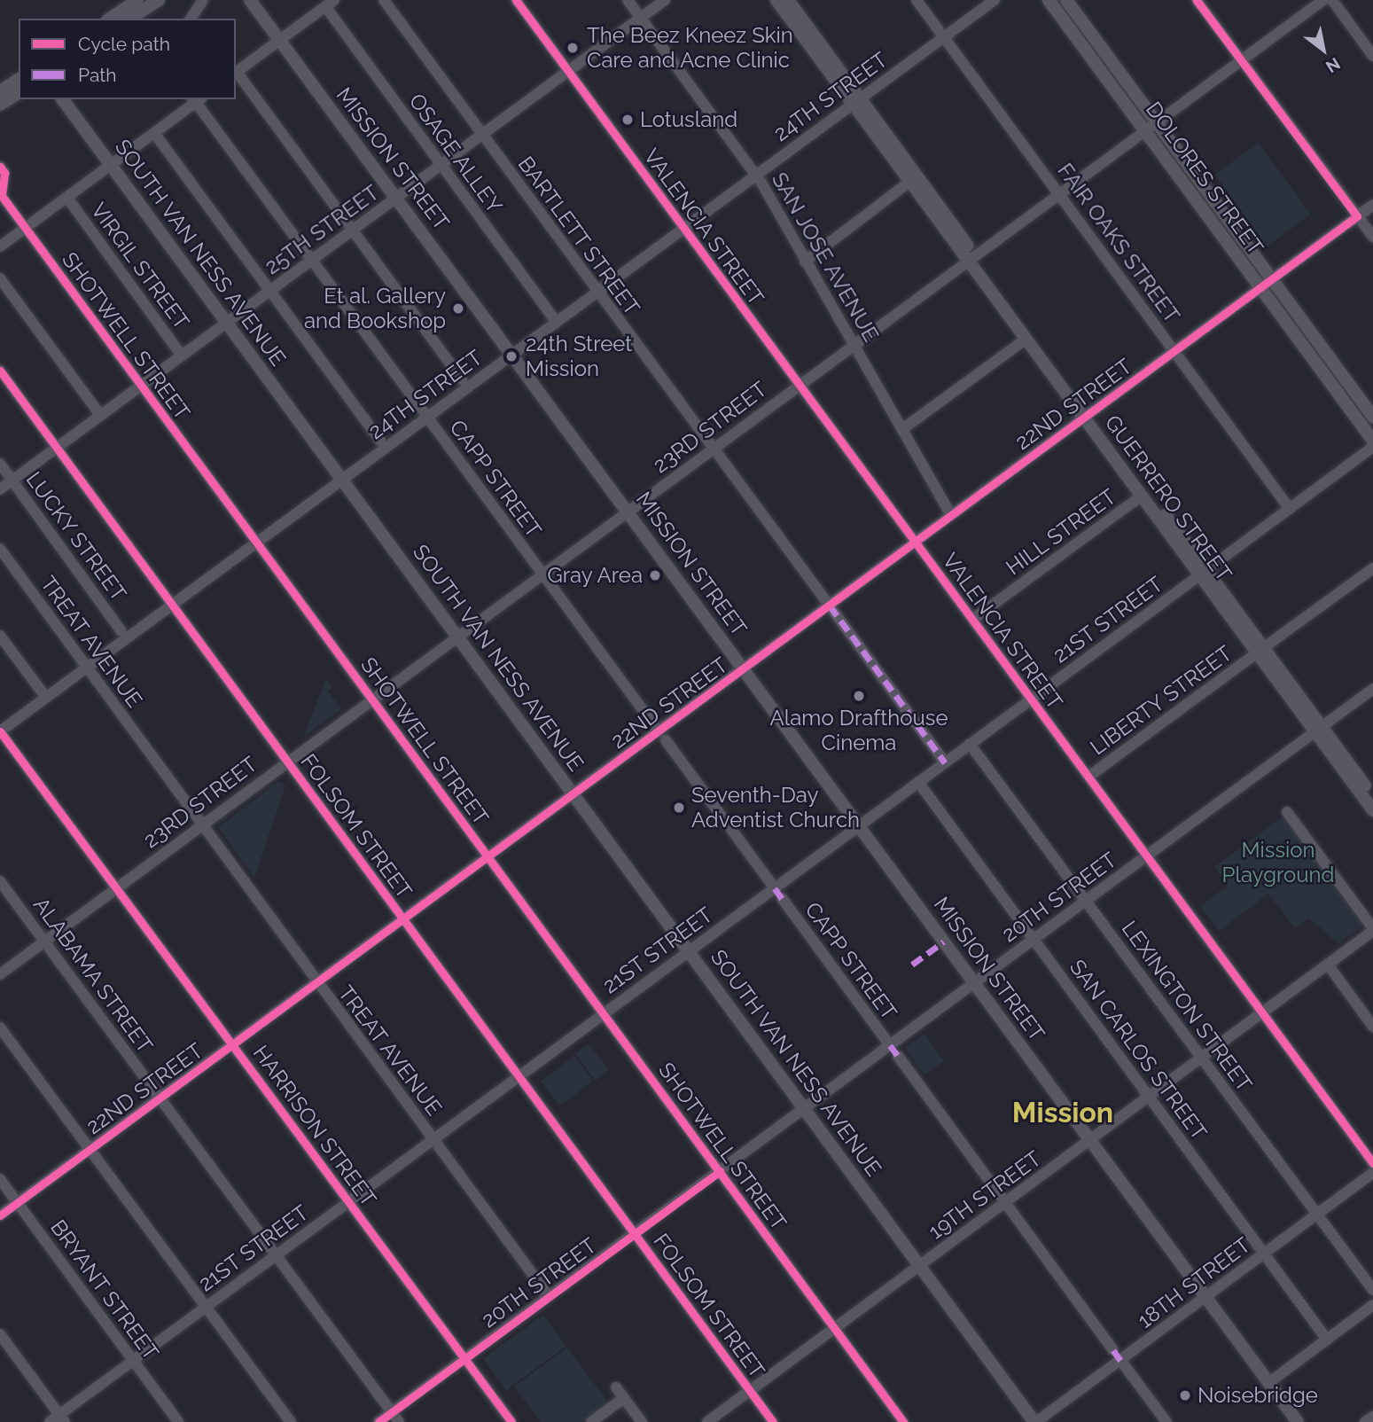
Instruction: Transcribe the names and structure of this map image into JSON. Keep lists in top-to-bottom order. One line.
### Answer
{"streets":{"main road":["MISSION STREET","DOLORES STREET","SOUTH VAN NESS AVENUE","GUERRERO STREET"],"street":["24TH STREET","OSAGE ALLEY","VALENCIA STREET","25TH STREET","BARTLETT STREET","FAIR OAKS STREET","SAN JOSE AVENUE","VIRGIL STREET","SHOTWELL STREET","22ND STREET","23RD STREET","CAPP STREET","HILL STREET","LUCKY STREET","21ST STREET","TREAT AVENUE","LIBERTY STREET","FOLSOM STREET","20TH STREET","ALABAMA STREET","LEXINGTON STREET","SAN CARLOS STREET","HARRISON STREET","19TH STREET","18TH STREET","BRYANT STREET"]},"crossings":[["24TH STREET","OSAGE ALLEY"],["24TH STREET","MISSION STREET"],["24TH STREET","VALENCIA STREET"],["24TH STREET","BARTLETT STREET"],["24TH STREET","FAIR OAKS STREET"],["24TH STREET","SOUTH VAN NESS AVENUE"],["24TH STREET","SAN JOSE AVENUE"],["24TH STREET","SHOTWELL STREET"],["24TH STREET","CAPP STREET"],["24TH STREET","GUERRERO STREET"],["24TH STREET","TREAT AVENUE"],["24TH STREET","FOLSOM STREET"],["24TH STREET","HARRISON STREET"],["OSAGE ALLEY","25TH STREET"],["MISSION STREET","25TH STREET"],["MISSION STREET","22ND STREET"],["MISSION STREET","23RD STREET"],["MISSION STREET","21ST STREET"],["MISSION STREET","20TH STREET"],["MISSION STREET","19TH STREET"],["MISSION STREET","18TH STREET"],["DOLORES STREET","22ND STREET"],["DOLORES STREET","23RD STREET"],["VALENCIA STREET","25TH STREET"],["VALENCIA STREET","22ND STREET"],["VALENCIA STREET","23RD STREET"],["VALENCIA STREET","HILL STREET"],["VALENCIA STREET","21ST STREET"],["VALENCIA STREET","LIBERTY STREET"],["VALENCIA STREET","20TH STREET"],["VALENCIA STREET","19TH STREET"],["25TH STREET","BARTLETT STREET"],["25TH STREET","SOUTH VAN NESS AVENUE"],["25TH STREET","SAN JOSE AVENUE"],["25TH STREET","VIRGIL STREET"],["25TH STREET","SHOTWELL STREET"],["25TH STREET","CAPP STREET"],["25TH STREET","LUCKY STREET"],["25TH STREET","FOLSOM STREET"],["BARTLETT STREET","22ND STREET"],["BARTLETT STREET","23RD STREET"],["BARTLETT STREET","21ST STREET"],["FAIR OAKS STREET","22ND STREET"],["FAIR OAKS STREET","23RD STREET"],["FAIR OAKS STREET","21ST STREET"],["SOUTH VAN NESS AVENUE","22ND STREET"],["SOUTH VAN NESS AVENUE","23RD STREET"],["SOUTH VAN NESS AVENUE","21ST STREET"],["SOUTH VAN NESS AVENUE","20TH STREET"],["SOUTH VAN NESS AVENUE","19TH STREET"],["SOUTH VAN NESS AVENUE","18TH STREET"],["SAN JOSE AVENUE","22ND STREET"],["SAN JOSE AVENUE","23RD STREET"],["SHOTWELL STREET","22ND STREET"],["SHOTWELL STREET","23RD STREET"],["SHOTWELL STREET","21ST STREET"],["SHOTWELL STREET","20TH STREET"],["SHOTWELL STREET","19TH STREET"],["22ND STREET","CAPP STREET"],["22ND STREET","GUERRERO STREET"],["22ND STREET","TREAT AVENUE"],["22ND STREET","FOLSOM STREET"],["22ND STREET","ALABAMA STREET"],["22ND STREET","HARRISON STREET"],["22ND STREET","BRYANT STREET"],["23RD STREET","CAPP STREET"],["23RD STREET","GUERRERO STREET"],["23RD STREET","TREAT AVENUE"],["23RD STREET","FOLSOM STREET"],["23RD STREET","ALABAMA STREET"],["23RD STREET","HARRISON STREET"],["CAPP STREET","21ST STREET"],["CAPP STREET","20TH STREET"],["GUERRERO STREET","HILL STREET"],["GUERRERO STREET","21ST STREET"],["GUERRERO STREET","LIBERTY STREET"],["GUERRERO STREET","20TH STREET"],["21ST STREET","TREAT AVENUE"],["21ST STREET","FOLSOM STREET"],["21ST STREET","ALABAMA STREET"],["21ST STREET","LEXINGTON STREET"],["21ST STREET","SAN CARLOS STREET"],["21ST STREET","HARRISON STREET"],["21ST STREET","BRYANT STREET"],["TREAT AVENUE","20TH STREET"],["FOLSOM STREET","20TH STREET"],["FOLSOM STREET","19TH STREET"],["20TH STREET","ALABAMA STREET"],["20TH STREET","LEXINGTON STREET"],["20TH STREET","SAN CARLOS STREET"],["20TH STREET","HARRISON STREET"],["LEXINGTON STREET","19TH STREET"],["LEXINGTON STREET","18TH STREET"],["SAN CARLOS STREET","19TH STREET"],["SAN CARLOS STREET","18TH STREET"]],"districts":["Mission"],"parks":["Mission Playground"],"places":["The Beez Kneez Skin Care and Acne Clinic","Lotusland","Et al. Gallery and Bookshop","24th Street Mission","Gray Area","Alamo Drafthouse Cinema","Seventh-Day Adventist Church","Noisebridge"],"legend":["Cycle path","Path"],"north":"bottom right"}
